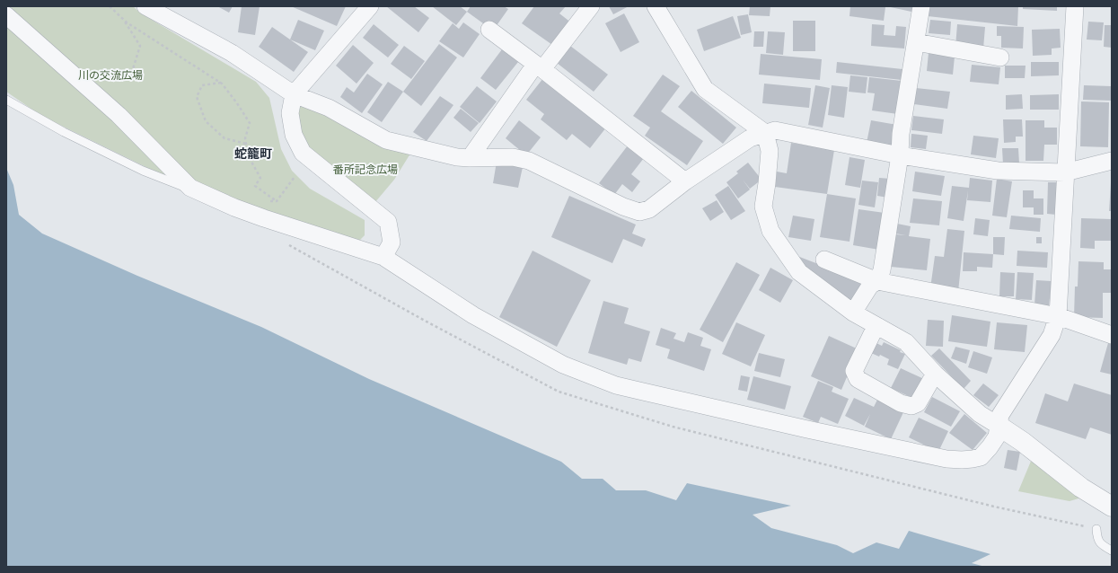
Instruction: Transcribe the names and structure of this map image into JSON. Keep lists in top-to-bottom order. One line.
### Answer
{"districts":["蛇籠町"],"parks":["川の交流広場","番所記念広場"]}
